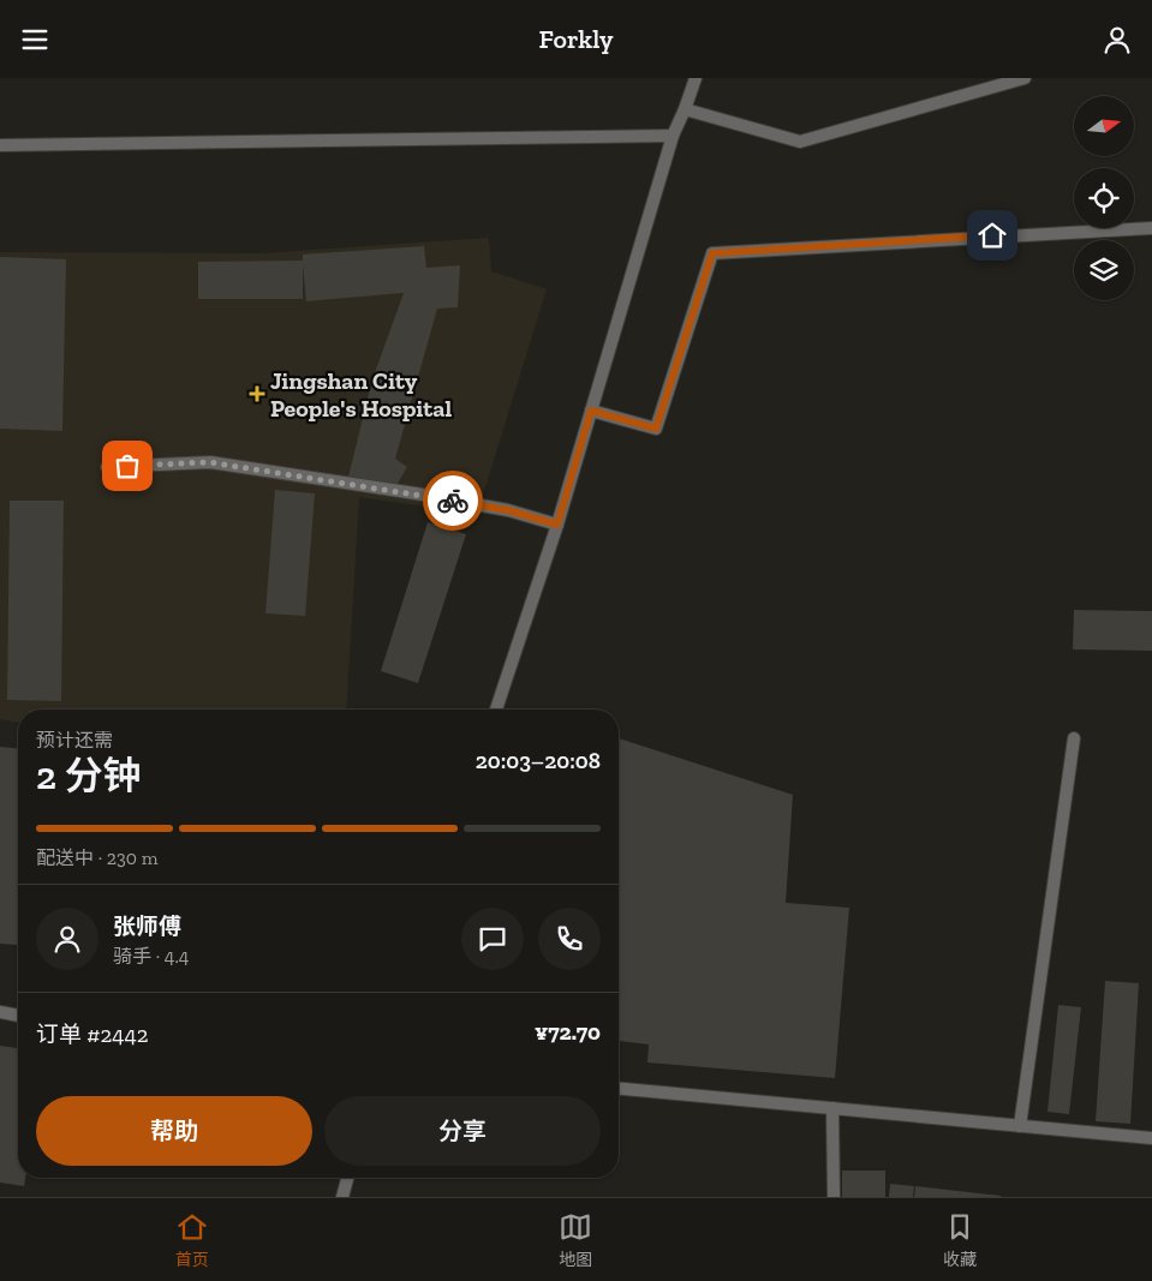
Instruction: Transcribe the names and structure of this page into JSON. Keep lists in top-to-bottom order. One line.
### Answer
{"places":{"health":["Jingshan City People's Hospital"]},"north":"right","page":{"header":"Forkly","heading":["2 分钟","预计还需","20:03–20:08"],"panel":["张师傅","骑手 · 4.4","订单 #2442","¥72.70"],"bar":"配送中 · 230 m","buttons":["帮助","分享"],"tabs":["首页","地图","收藏"]}}
